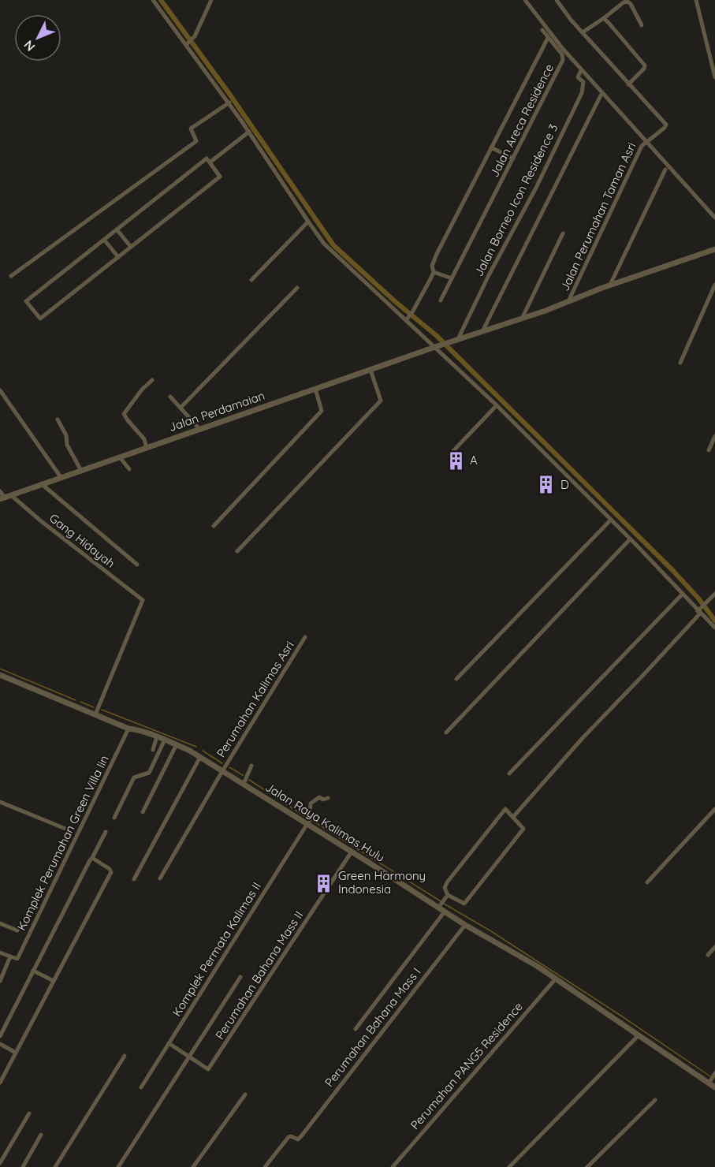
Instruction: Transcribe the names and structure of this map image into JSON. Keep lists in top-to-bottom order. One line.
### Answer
{"streets":{"street":["Jalan Areca Residence","Jalan Borneo Icon Residence 3","Jalan Perumahan Taman Asri","Jalan Perdamaian","Gang Hidayah","Perumahan Kalimas Asri","Jalan Raya Kalimas Hulu","Komplek Perumahan Green Villa Iin","Komplek Permata Kalimas II","Perumahan Bahana Mass II","Perumahan Bahana Mass I","Perumahan PANG5 Residence"]},"crossings":[["Jalan Borneo Icon Residence 3","Jalan Perdamaian"],["Jalan Perumahan Taman Asri","Jalan Perdamaian"],["Jalan Perdamaian","Gang Hidayah"],["Gang Hidayah","Jalan Raya Kalimas Hulu"],["Perumahan Kalimas Asri","Jalan Raya Kalimas Hulu"],["Jalan Raya Kalimas Hulu","Komplek Perumahan Green Villa Iin"],["Jalan Raya Kalimas Hulu","Komplek Permata Kalimas II"],["Jalan Raya Kalimas Hulu","Perumahan Bahana Mass II"],["Jalan Raya Kalimas Hulu","Perumahan Bahana Mass I"],["Jalan Raya Kalimas Hulu","Perumahan PANG5 Residence"],["Komplek Permata Kalimas II","Perumahan Bahana Mass II"]],"places":{"building":["A","D","Green Harmony Indonesia"]},"north":"bottom left"}
